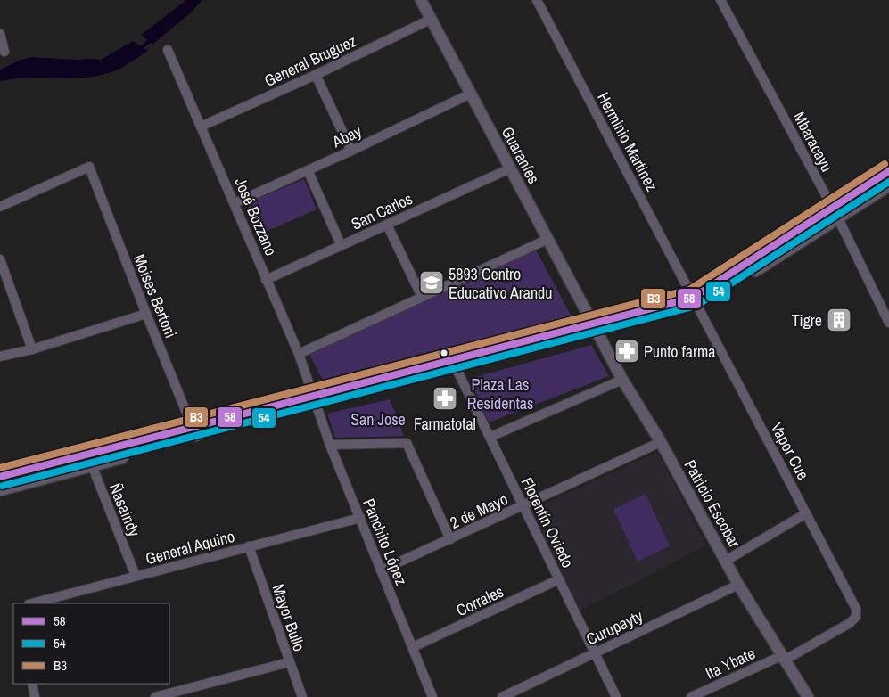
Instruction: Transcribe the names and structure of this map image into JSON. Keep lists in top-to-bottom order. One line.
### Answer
{"streets":{"street":["General Bruguez","Abay","Herminio Martínez","Mbaracayu","Guaraníes","San Carlos","José Bozzano","Moises Bertoni","Vapor Cue","Patricio Escobar","Ñasaindy","2 de Mayo","Florentín Oviedo","Panchito López","General Aquino","Corrales","Mayor Bullo","Curupayty","Ita Ybate"]},"crossings":[["General Bruguez","Guaraníes"],["General Bruguez","José Bozzano"],["Abay","Guaraníes"],["Abay","José Bozzano"],["Herminio Martínez","Vapor Cue"],["Guaraníes","San Carlos"],["Guaraníes","Patricio Escobar"],["San Carlos","José Bozzano"],["José Bozzano","Panchito López"],["Vapor Cue","Ita Ybate"],["Patricio Escobar","2 de Mayo"],["Patricio Escobar","Curupayty"],["Patricio Escobar","Ita Ybate"],["Ñasaindy","General Aquino"],["2 de Mayo","Florentín Oviedo"],["2 de Mayo","Panchito López"],["Florentín Oviedo","Corrales"],["Florentín Oviedo","Curupayty"],["Panchito López","General Aquino"],["Panchito López","Corrales"],["General Aquino","Mayor Bullo"]],"parks":["Plaza Las Residentas","San Jose"],"places":{"school or university":["5893 Centro Educativo Arandu"],"building":["Tigre"],"pharmacy":["Punto farma","Farmatotal"]},"lines":["transit line B3","transit line 58","transit line 54"],"legend":["58","54","B3"]}
